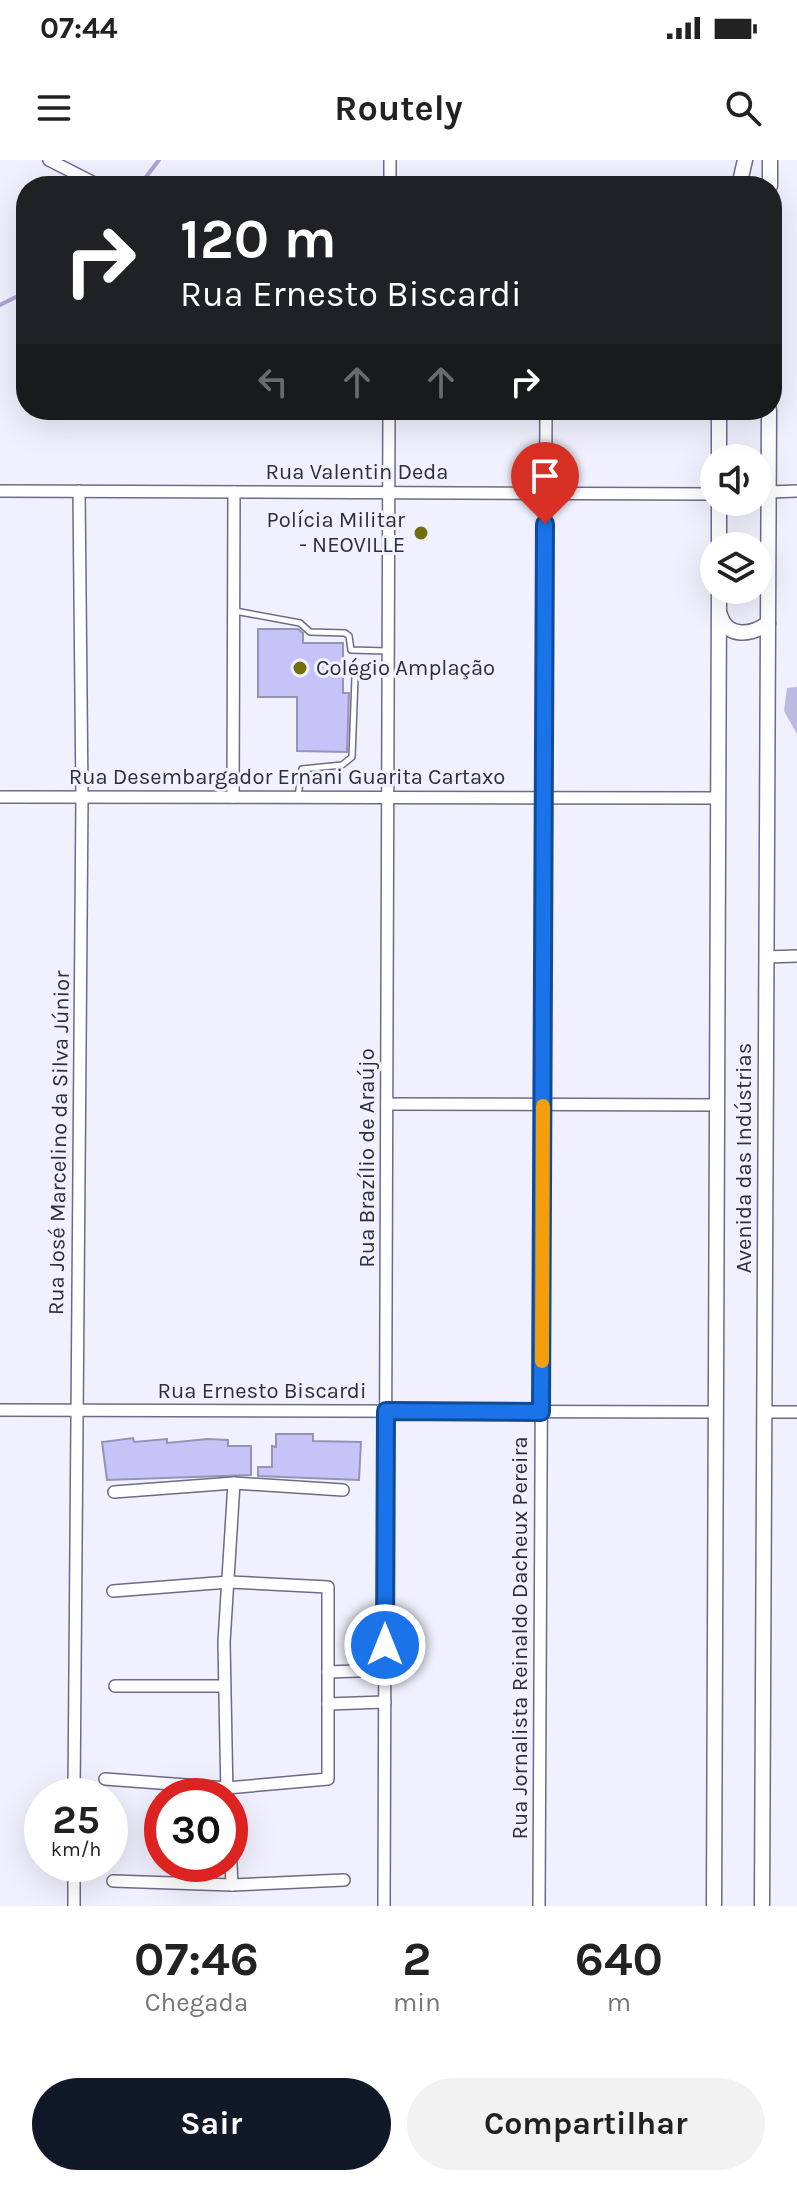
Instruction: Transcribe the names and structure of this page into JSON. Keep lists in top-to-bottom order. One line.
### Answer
{"streets":{"main road":["Avenida das Indústrias"],"street":["Rua Valentin Deda","Rua Desembargador Ernani Guarita Cartaxo","Rua José Marcelino da Silva Júnior","Rua Brazílio de Araújo","Rua Ernesto Biscardi","Rua Jornalista Reinaldo Dacheux Pereira"]},"crossings":[["Rua Valentin Deda","Rua José Marcelino da Silva Júnior"],["Rua Valentin Deda","Rua Brazílio de Araújo"],["Rua Valentin Deda","Rua Jornalista Reinaldo Dacheux Pereira"],["Rua Desembargador Ernani Guarita Cartaxo","Rua José Marcelino da Silva Júnior"],["Rua Desembargador Ernani Guarita Cartaxo","Rua Brazílio de Araújo"],["Rua Desembargador Ernani Guarita Cartaxo","Avenida das Indústrias"],["Rua Desembargador Ernani Guarita Cartaxo","Rua Jornalista Reinaldo Dacheux Pereira"],["Rua José Marcelino da Silva Júnior","Rua Ernesto Biscardi"],["Rua Brazílio de Araújo","Rua Ernesto Biscardi"],["Avenida das Indústrias","Rua Ernesto Biscardi"],["Rua Ernesto Biscardi","Rua Jornalista Reinaldo Dacheux Pereira"]],"places":["Polícia Militar - NEOVILLE","Colégio Amplação"],"page":{"status":"07:44","header":"Routely","turn":["120 m","Rua Ernesto Biscardi"],"speed":"25 km/h","limit":"30","eta":["07:46","Chegada","2","min","640","m"],"buttons":["Sair","Compartilhar"]}}
